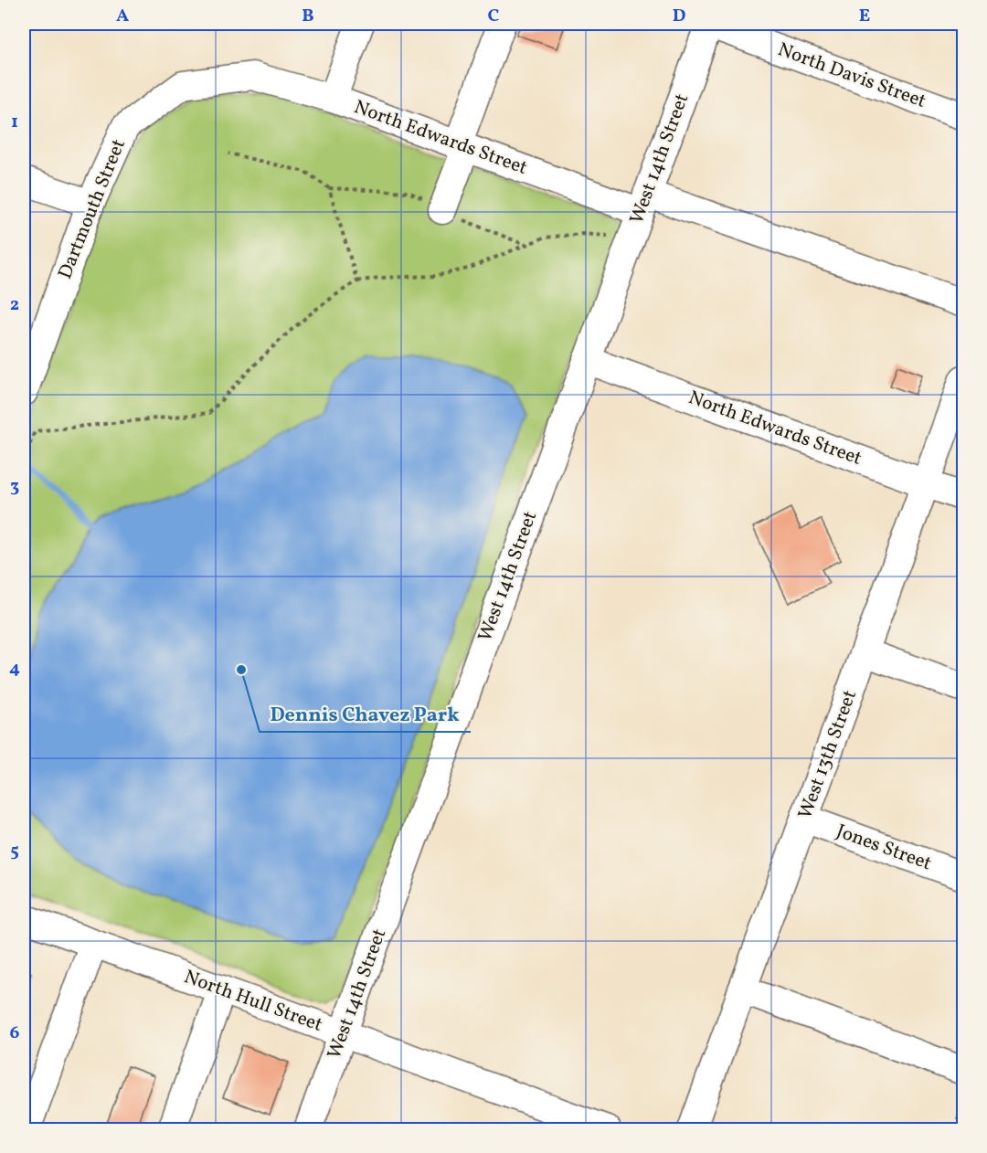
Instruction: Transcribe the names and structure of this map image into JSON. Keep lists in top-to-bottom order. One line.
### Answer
{"streets":{"street":["North Davis Street","North Edwards Street","West 14th Street","Dartmouth Street","West 13th Street","Jones Street","North Hull Street"]},"crossings":[["North Davis Street","West 14th Street"],["North Edwards Street","West 14th Street"],["North Edwards Street","Dartmouth Street"],["North Edwards Street","West 13th Street"],["West 14th Street","North Hull Street"],["West 13th Street","Jones Street"]],"places":["Dennis Chavez Park"],"grid":{"columns":["A","B","C","D","E"],"rows":["1","2","3","4","5","6"]}}
